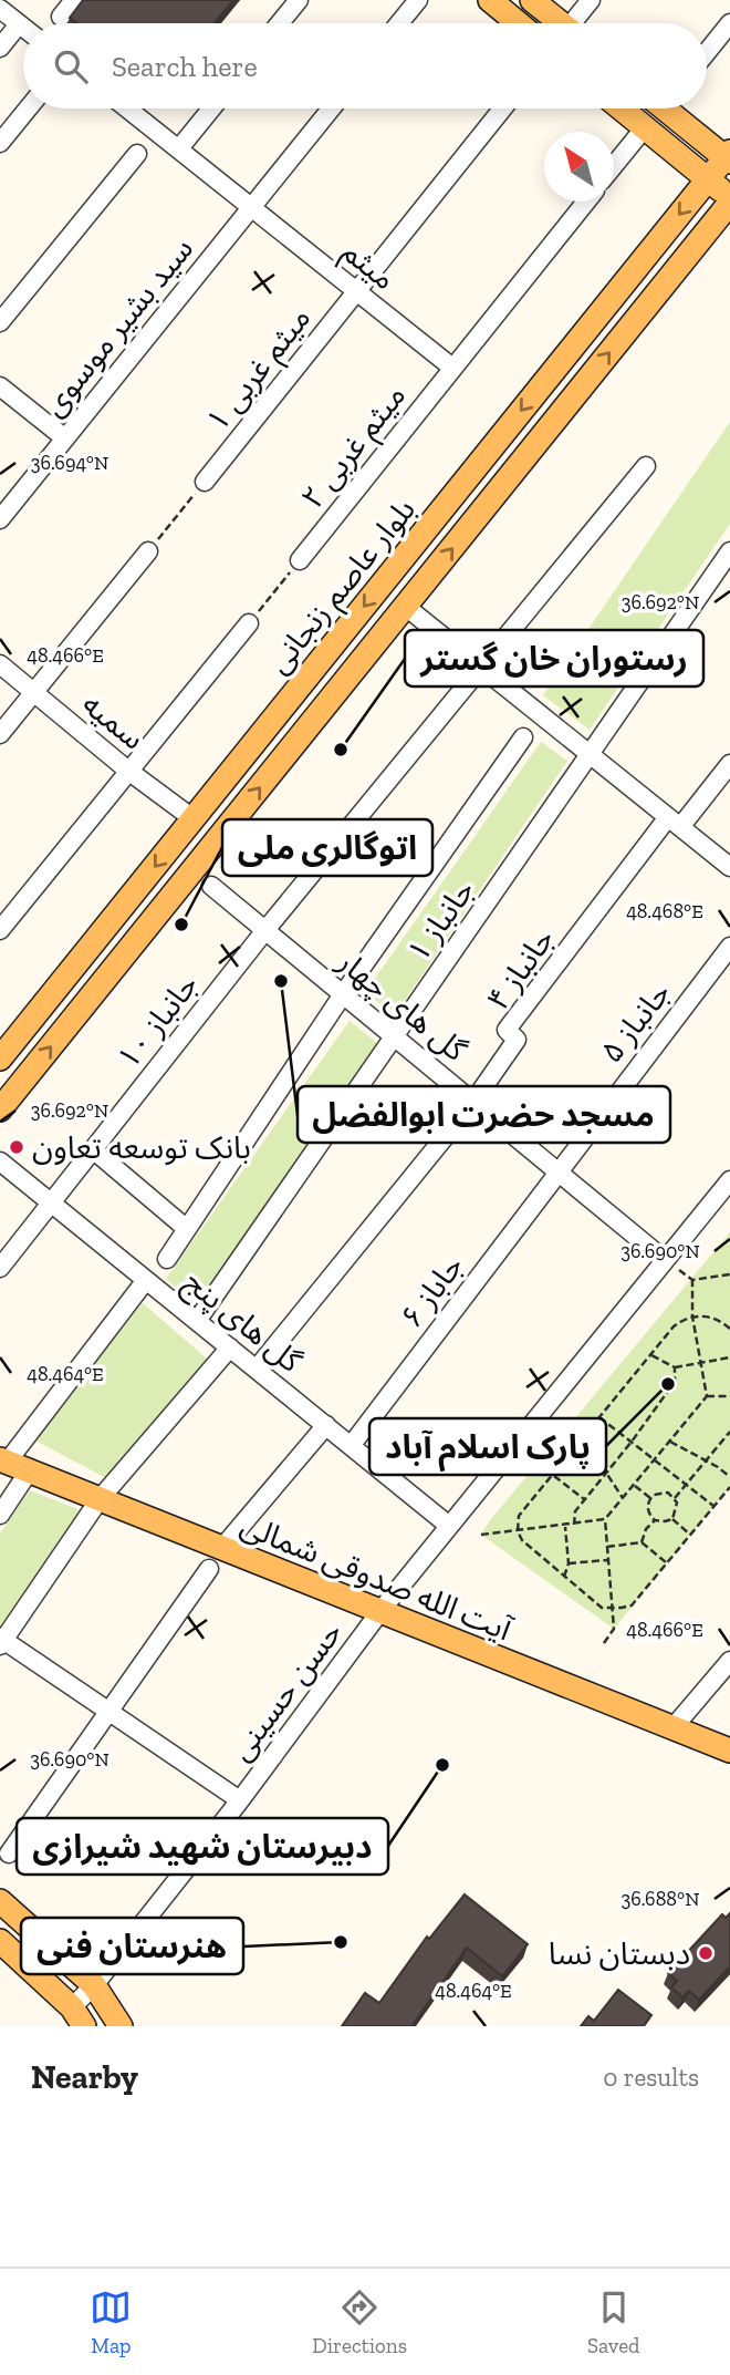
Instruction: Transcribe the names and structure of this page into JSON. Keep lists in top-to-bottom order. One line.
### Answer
{"streets":{"main road":["بلوار عاصم زنجانی","آیت الله صدوقی شمالی"],"street":["میثم","سید بشیر موسوی","میثم غربی ۱","میثم غربی ۲","سمیه","جانباز ۱","جانباز ۴","گل های چهار","جانباز ۱۰","جانباز ۵","جاباز ۶","گل های پنج","حسن حسینی"]},"crossings":[["میثم","سید بشیر موسوی"],["میثم","میثم غربی ۱"],["میثم","میثم غربی ۲"],["بلوار عاصم زنجانی","سمیه"],["جانباز ۱","گل های چهار"],["جانباز ۱","گل های پنج"],["جانباز ۴","گل های چهار"],["جانباز ۴","گل های پنج"],["گل های چهار","جانباز ۱۰"],["گل های چهار","جانباز ۵"],["گل های چهار","جاباز ۶"],["گل های چهار","حسن حسینی"],["جانباز ۱۰","گل های پنج"],["جانباز ۵","جاباز ۶"],["جاباز ۶","گل های پنج"],["گل های پنج","حسن حسینی"],["آیت الله صدوقی شمالی","حسن حسینی"]],"places":["رستوران خان گستر","اتوگالری ملی","مسجد حضرت ابوالفضل","بانک توسعه تعاون","پارک اسلام آباد","دبیرستان شهید شیرازی","هنرستان فنی","دبستان نسا"],"north":"top left","page":{"search":"Search here","heading":["Nearby","0 results"],"nav":["Map","Directions","Saved"]},"coordinates":["36.694°N","36.692°N","48.466°E","48.468°E","36.690°N","48.464°E","36.688°N"]}
